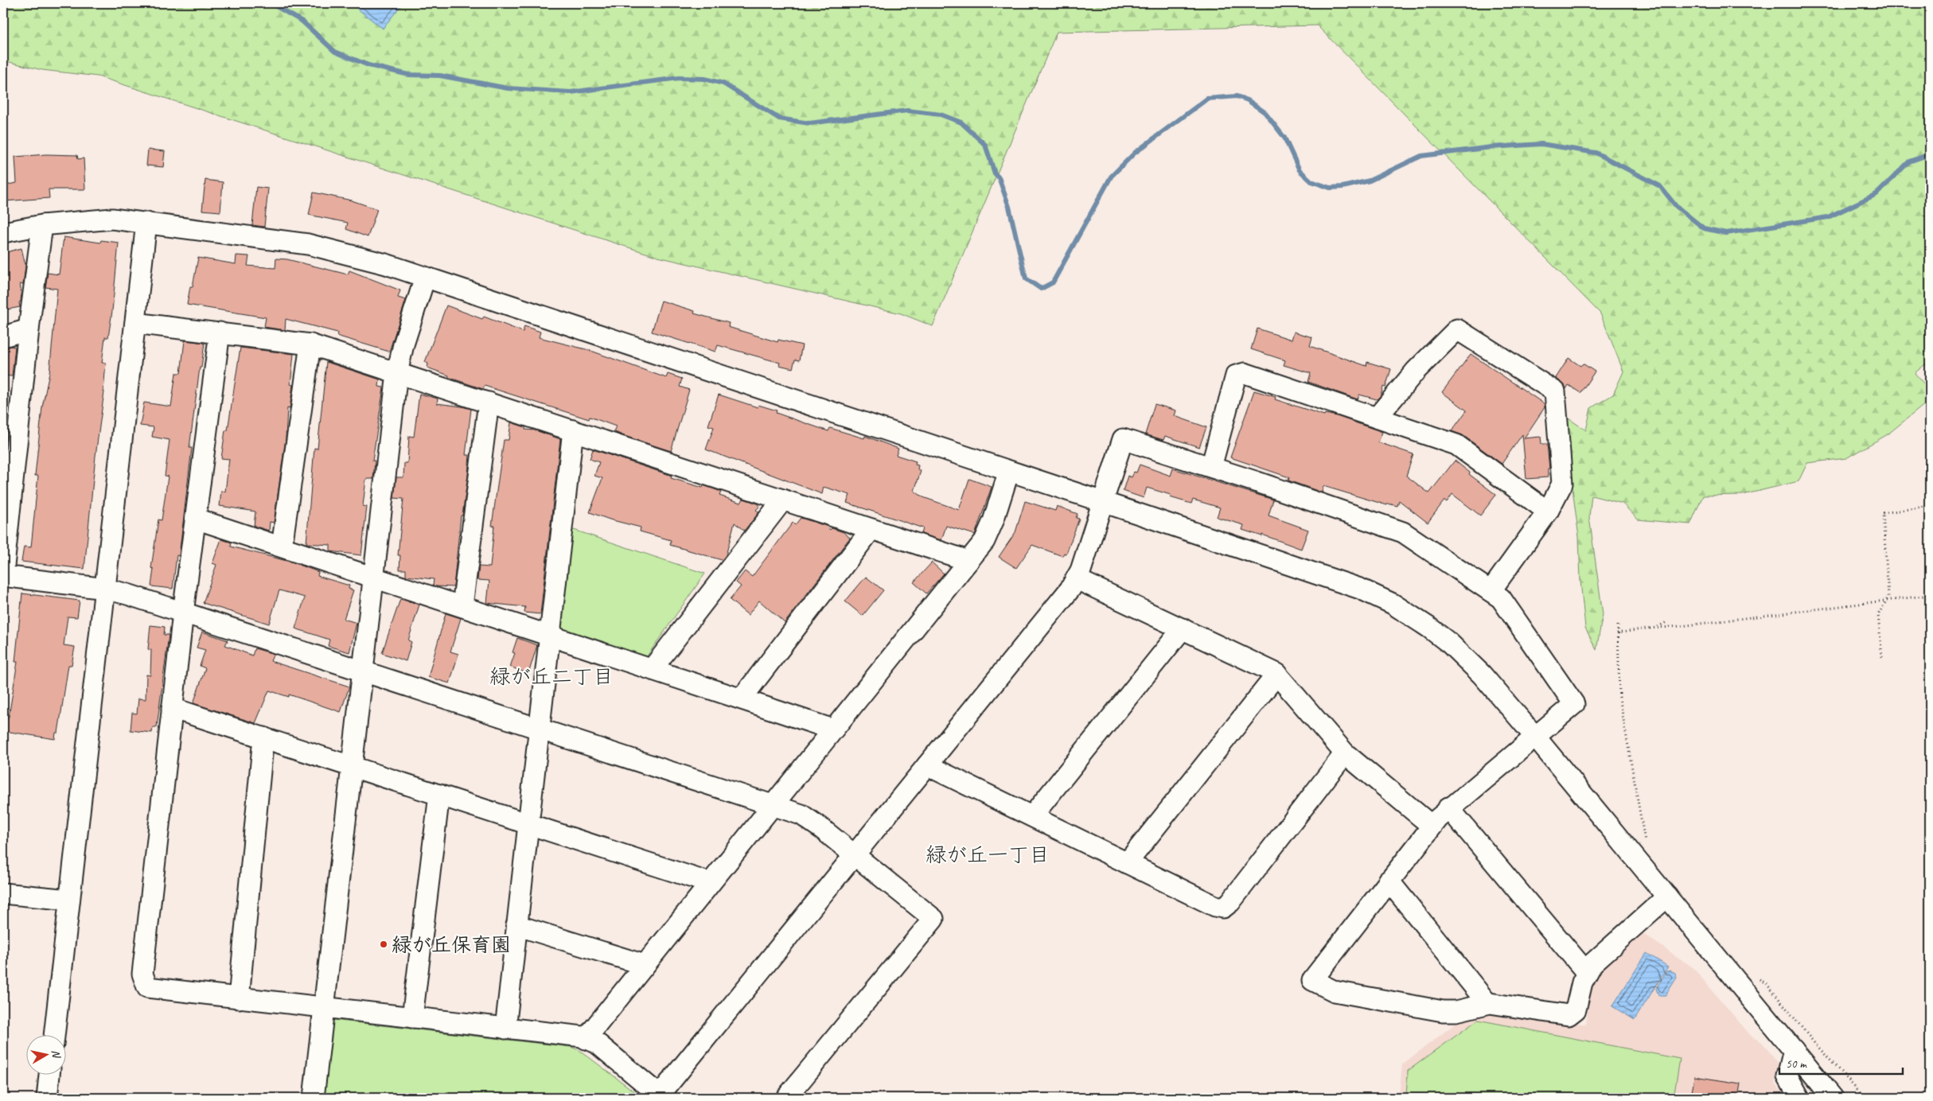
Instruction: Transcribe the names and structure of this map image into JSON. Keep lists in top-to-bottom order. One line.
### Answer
{"districts":["緑が丘二丁目","緑が丘一丁目"],"places":["緑が丘保育園"],"scale_bar":"50 m","north":"right"}
